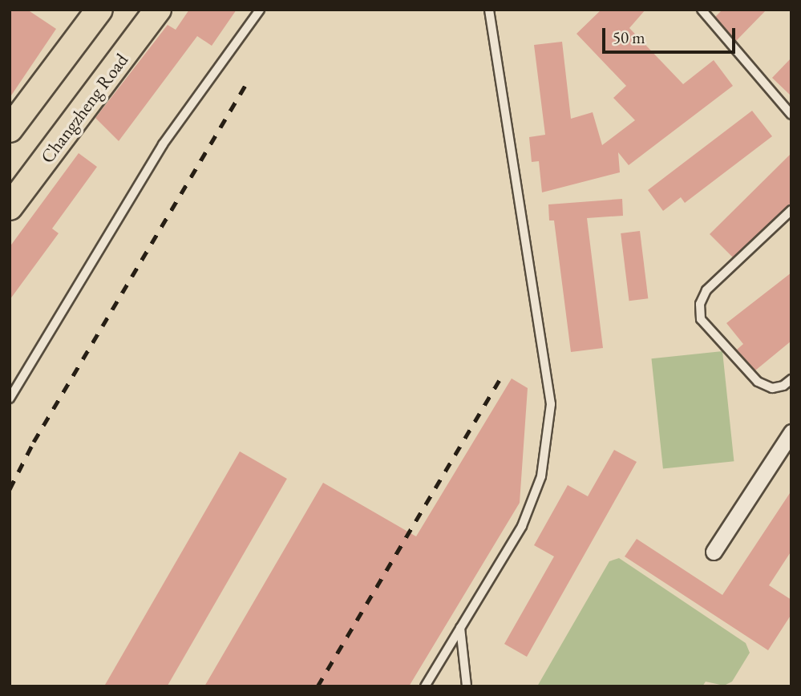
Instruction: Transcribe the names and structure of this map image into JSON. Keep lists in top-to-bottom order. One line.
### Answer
{"streets":{"main road":["Changzheng Road"]},"scale_bar":"50 m"}
